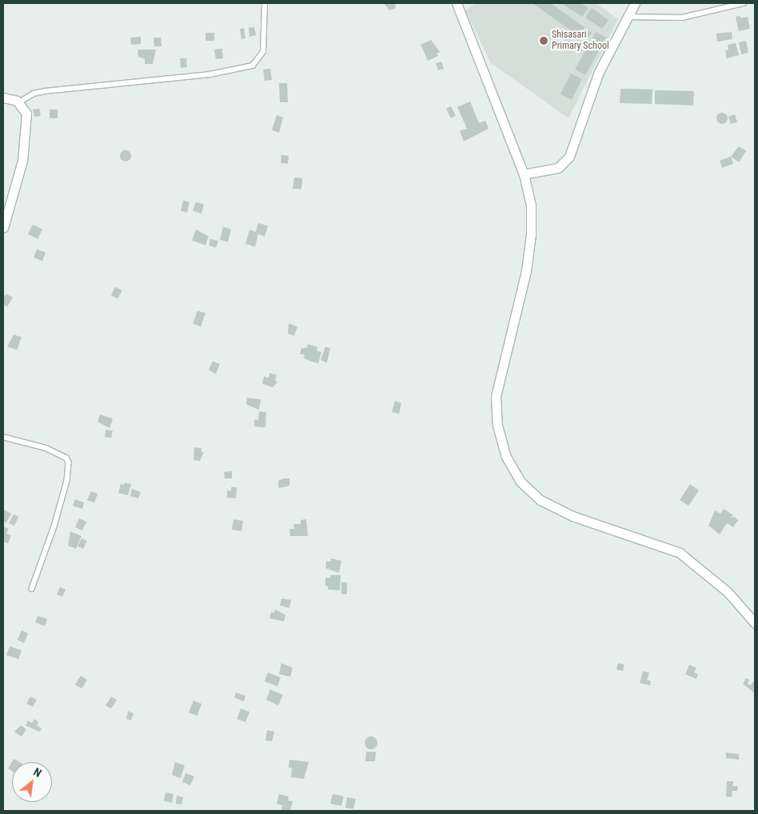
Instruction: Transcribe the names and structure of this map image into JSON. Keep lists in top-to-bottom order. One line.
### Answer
{"places":["Shisasari Primary School"],"north":"top right"}
